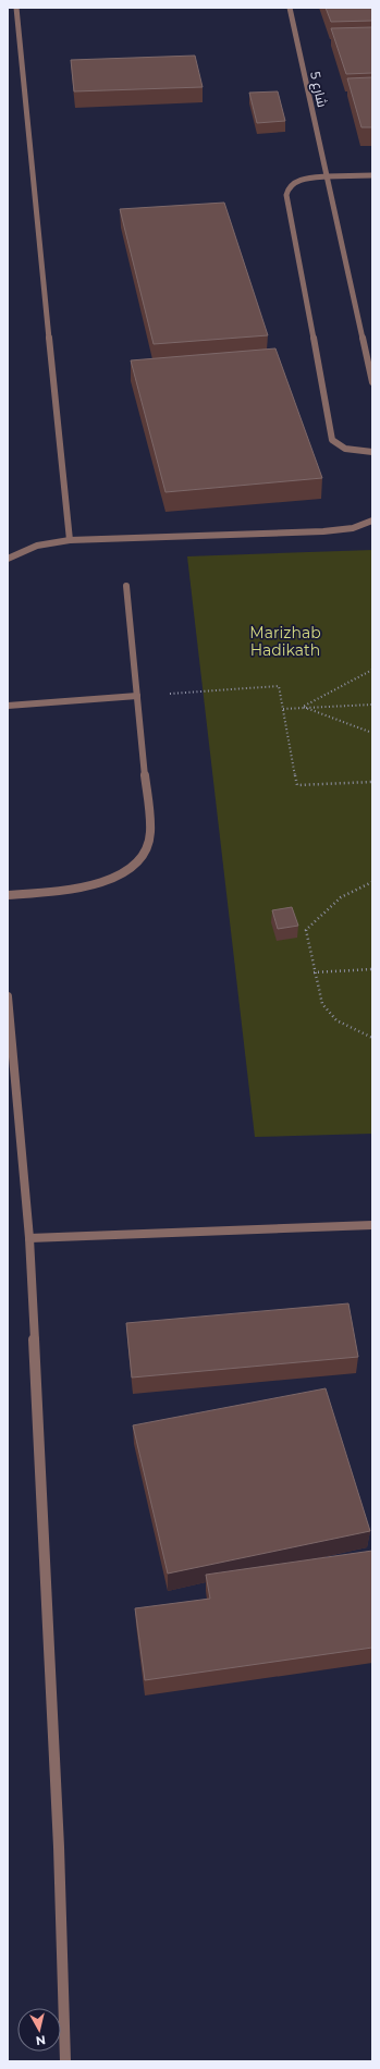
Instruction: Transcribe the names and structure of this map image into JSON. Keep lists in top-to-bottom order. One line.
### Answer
{"streets":{"street":["شارع 5"]},"parks":["Marizhab Hadikath"],"north":"bottom"}
